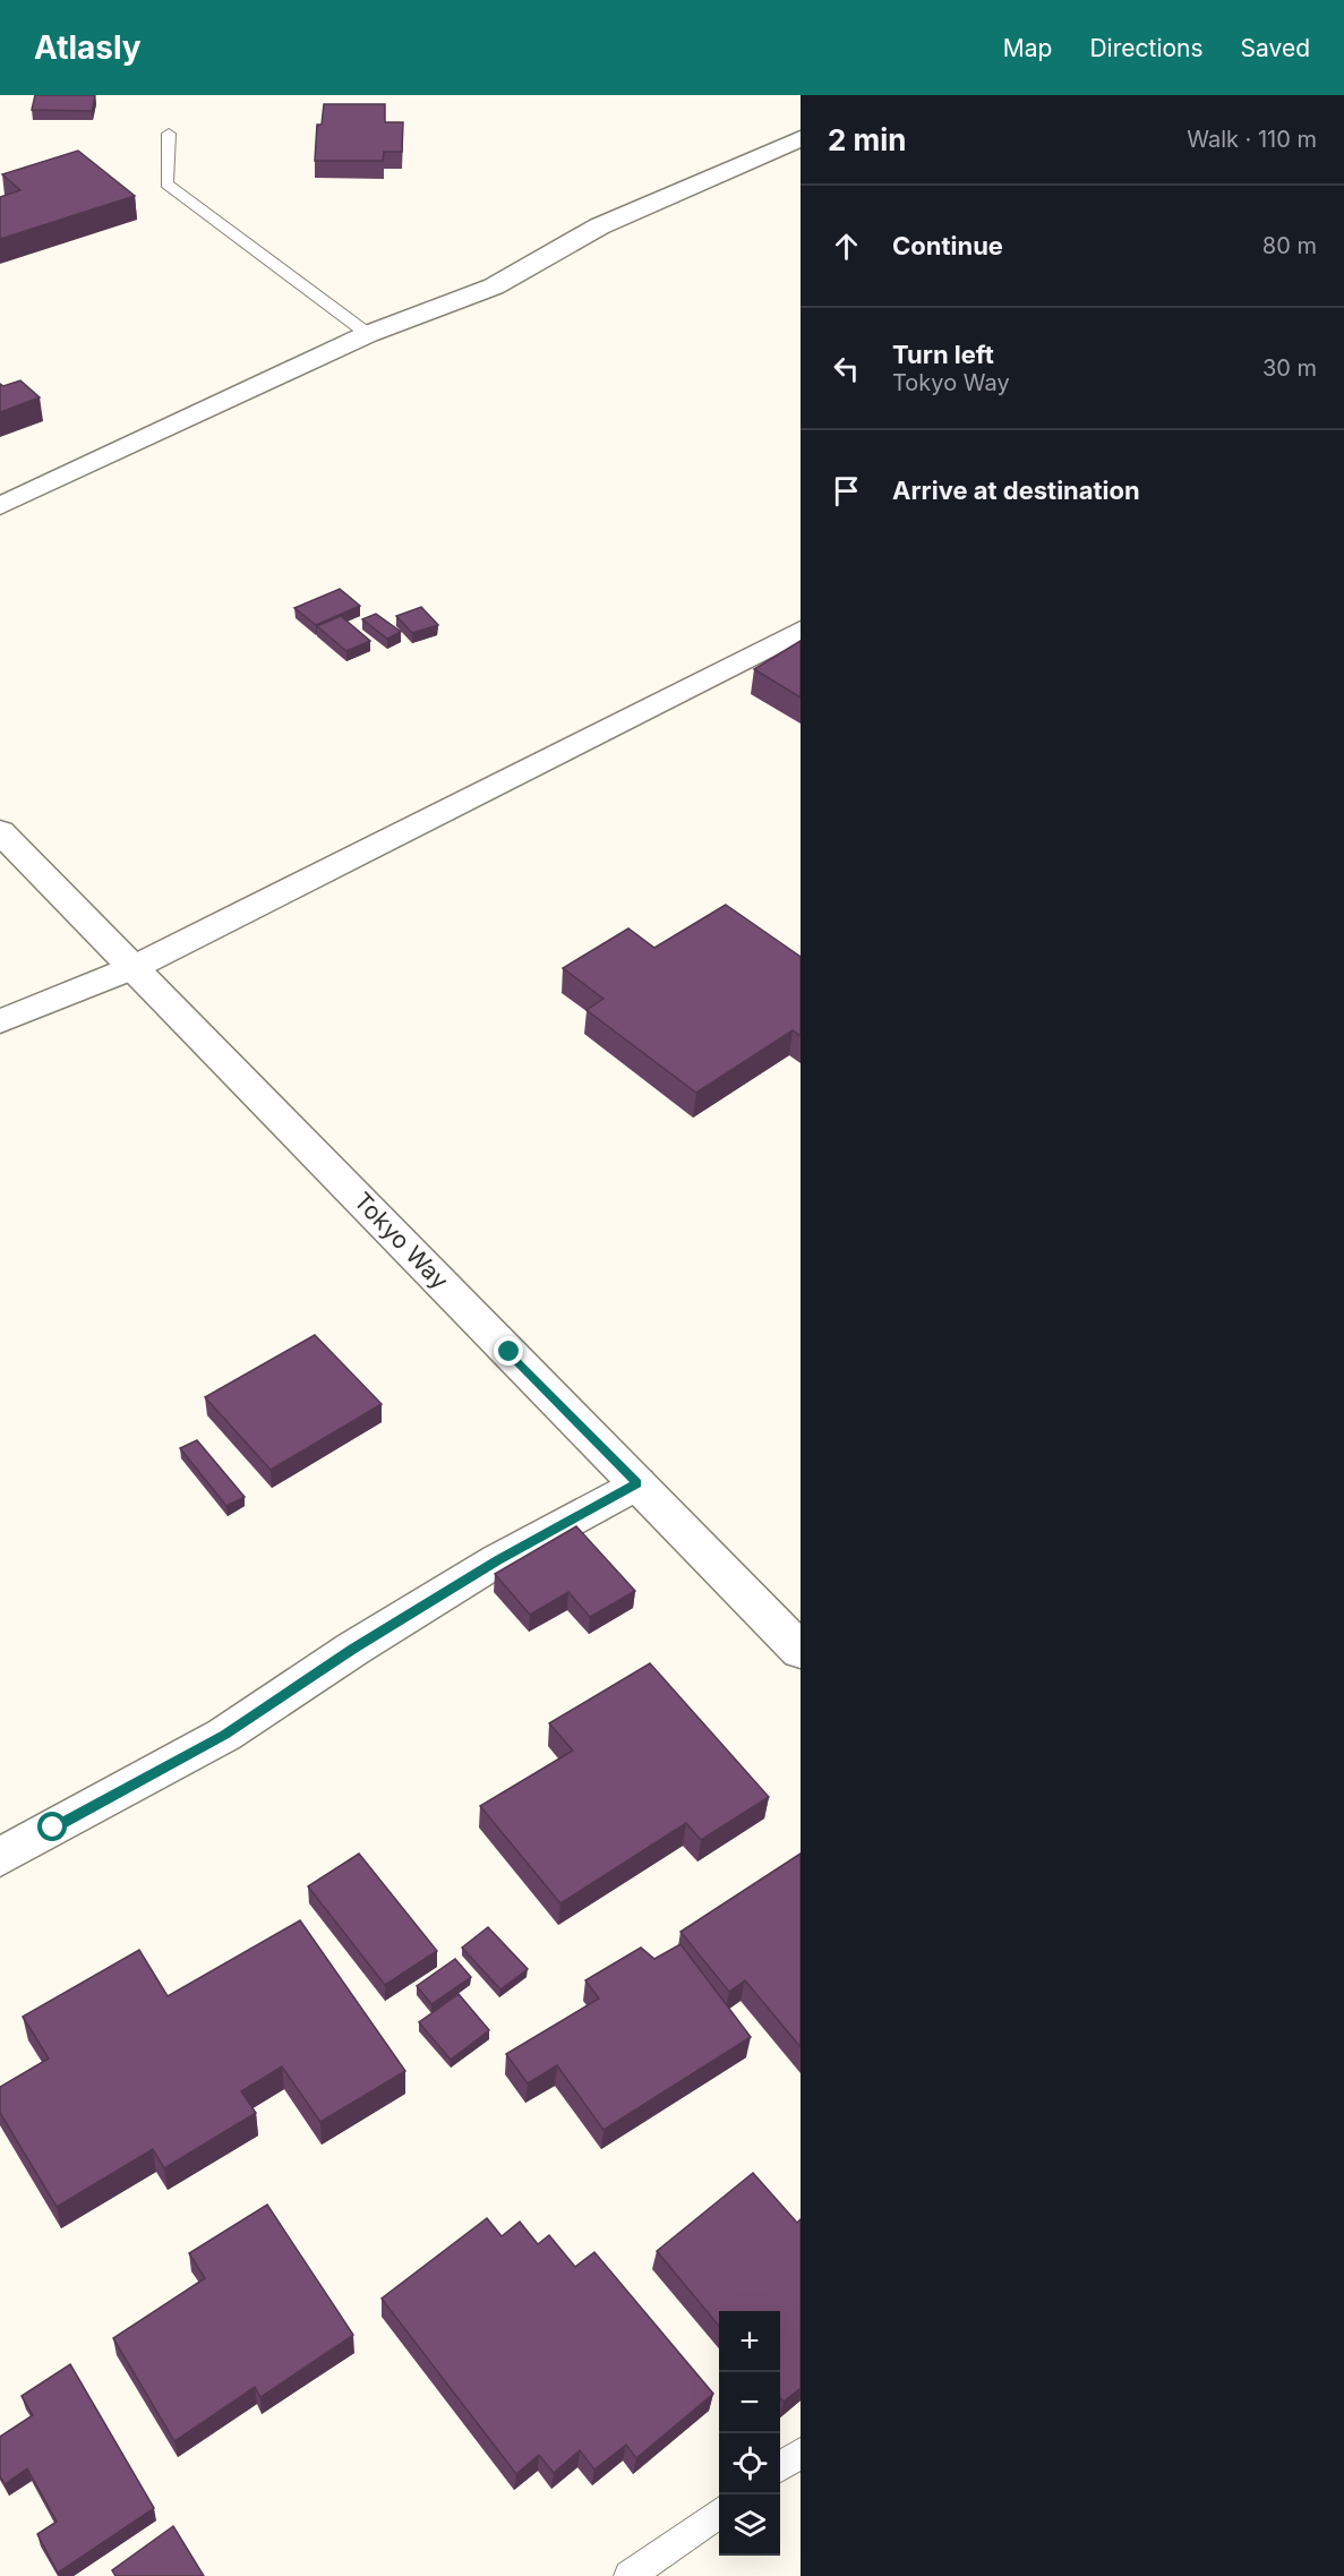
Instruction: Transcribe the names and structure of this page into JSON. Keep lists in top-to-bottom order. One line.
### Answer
{"streets":{"street":["Tokyo Way"]},"page":{"header":"Atlasly","nav":["Map","Directions","Saved"],"heading":["2 min","Walk · 110 m"],"list":[["Continue","80 m"],["Turn left","Tokyo Way","30 m"],"Arrive at destination"],"map_buttons":["+","−"]}}
